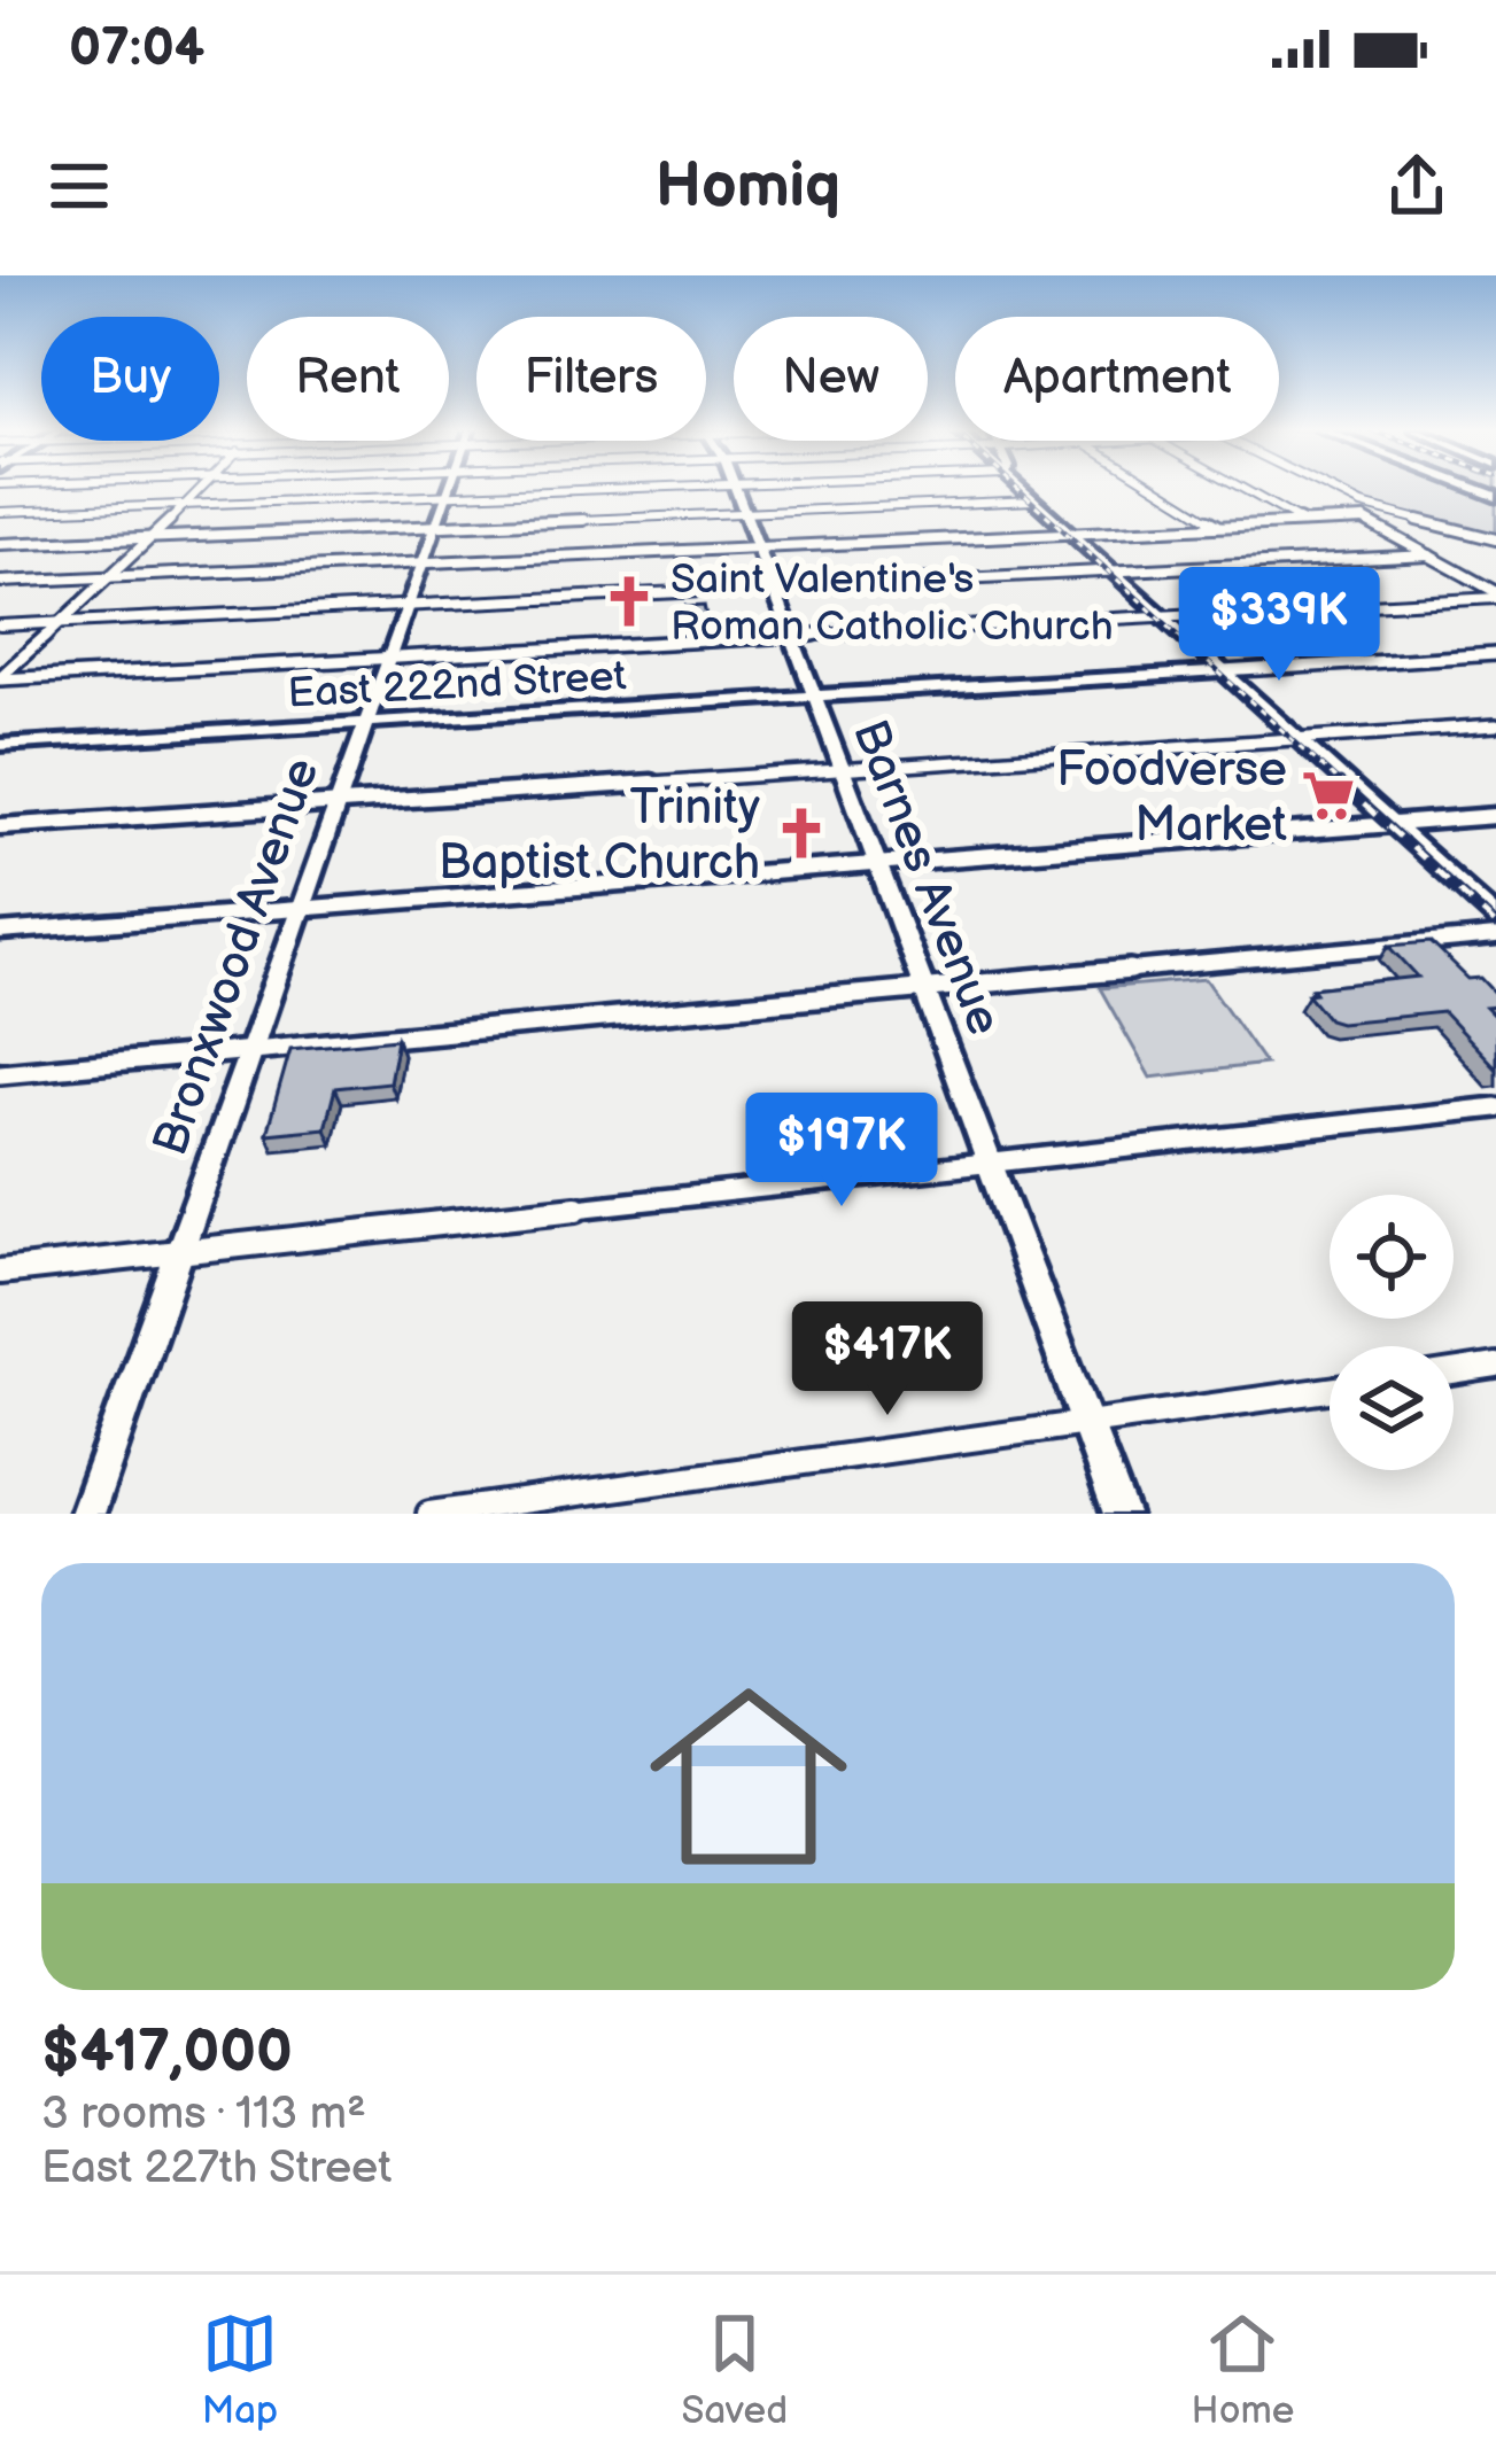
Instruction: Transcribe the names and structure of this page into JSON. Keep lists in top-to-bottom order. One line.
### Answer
{"streets":{"street":["East 222nd Street","Barnes Avenue","Bronxwood Avenue"]},"crossings":[["East 222nd Street","Barnes Avenue"],["East 222nd Street","Bronxwood Avenue"]],"places":{"church":["Saint Valentine's Roman Catholic Church","Trinity Baptist Church"],"supermarket":["Foodverse Market"]},"page":{"status":"07:04","header":"Homiq","chip":["Buy","Rent","Filters","New","Apartment"],"price":["$339K","$197K","$417K"],"list":[{"name":"$417,000","note":"3 rooms · 113 m² · East 227th Street"}],"tabs":["Map","Saved","Home"]}}
